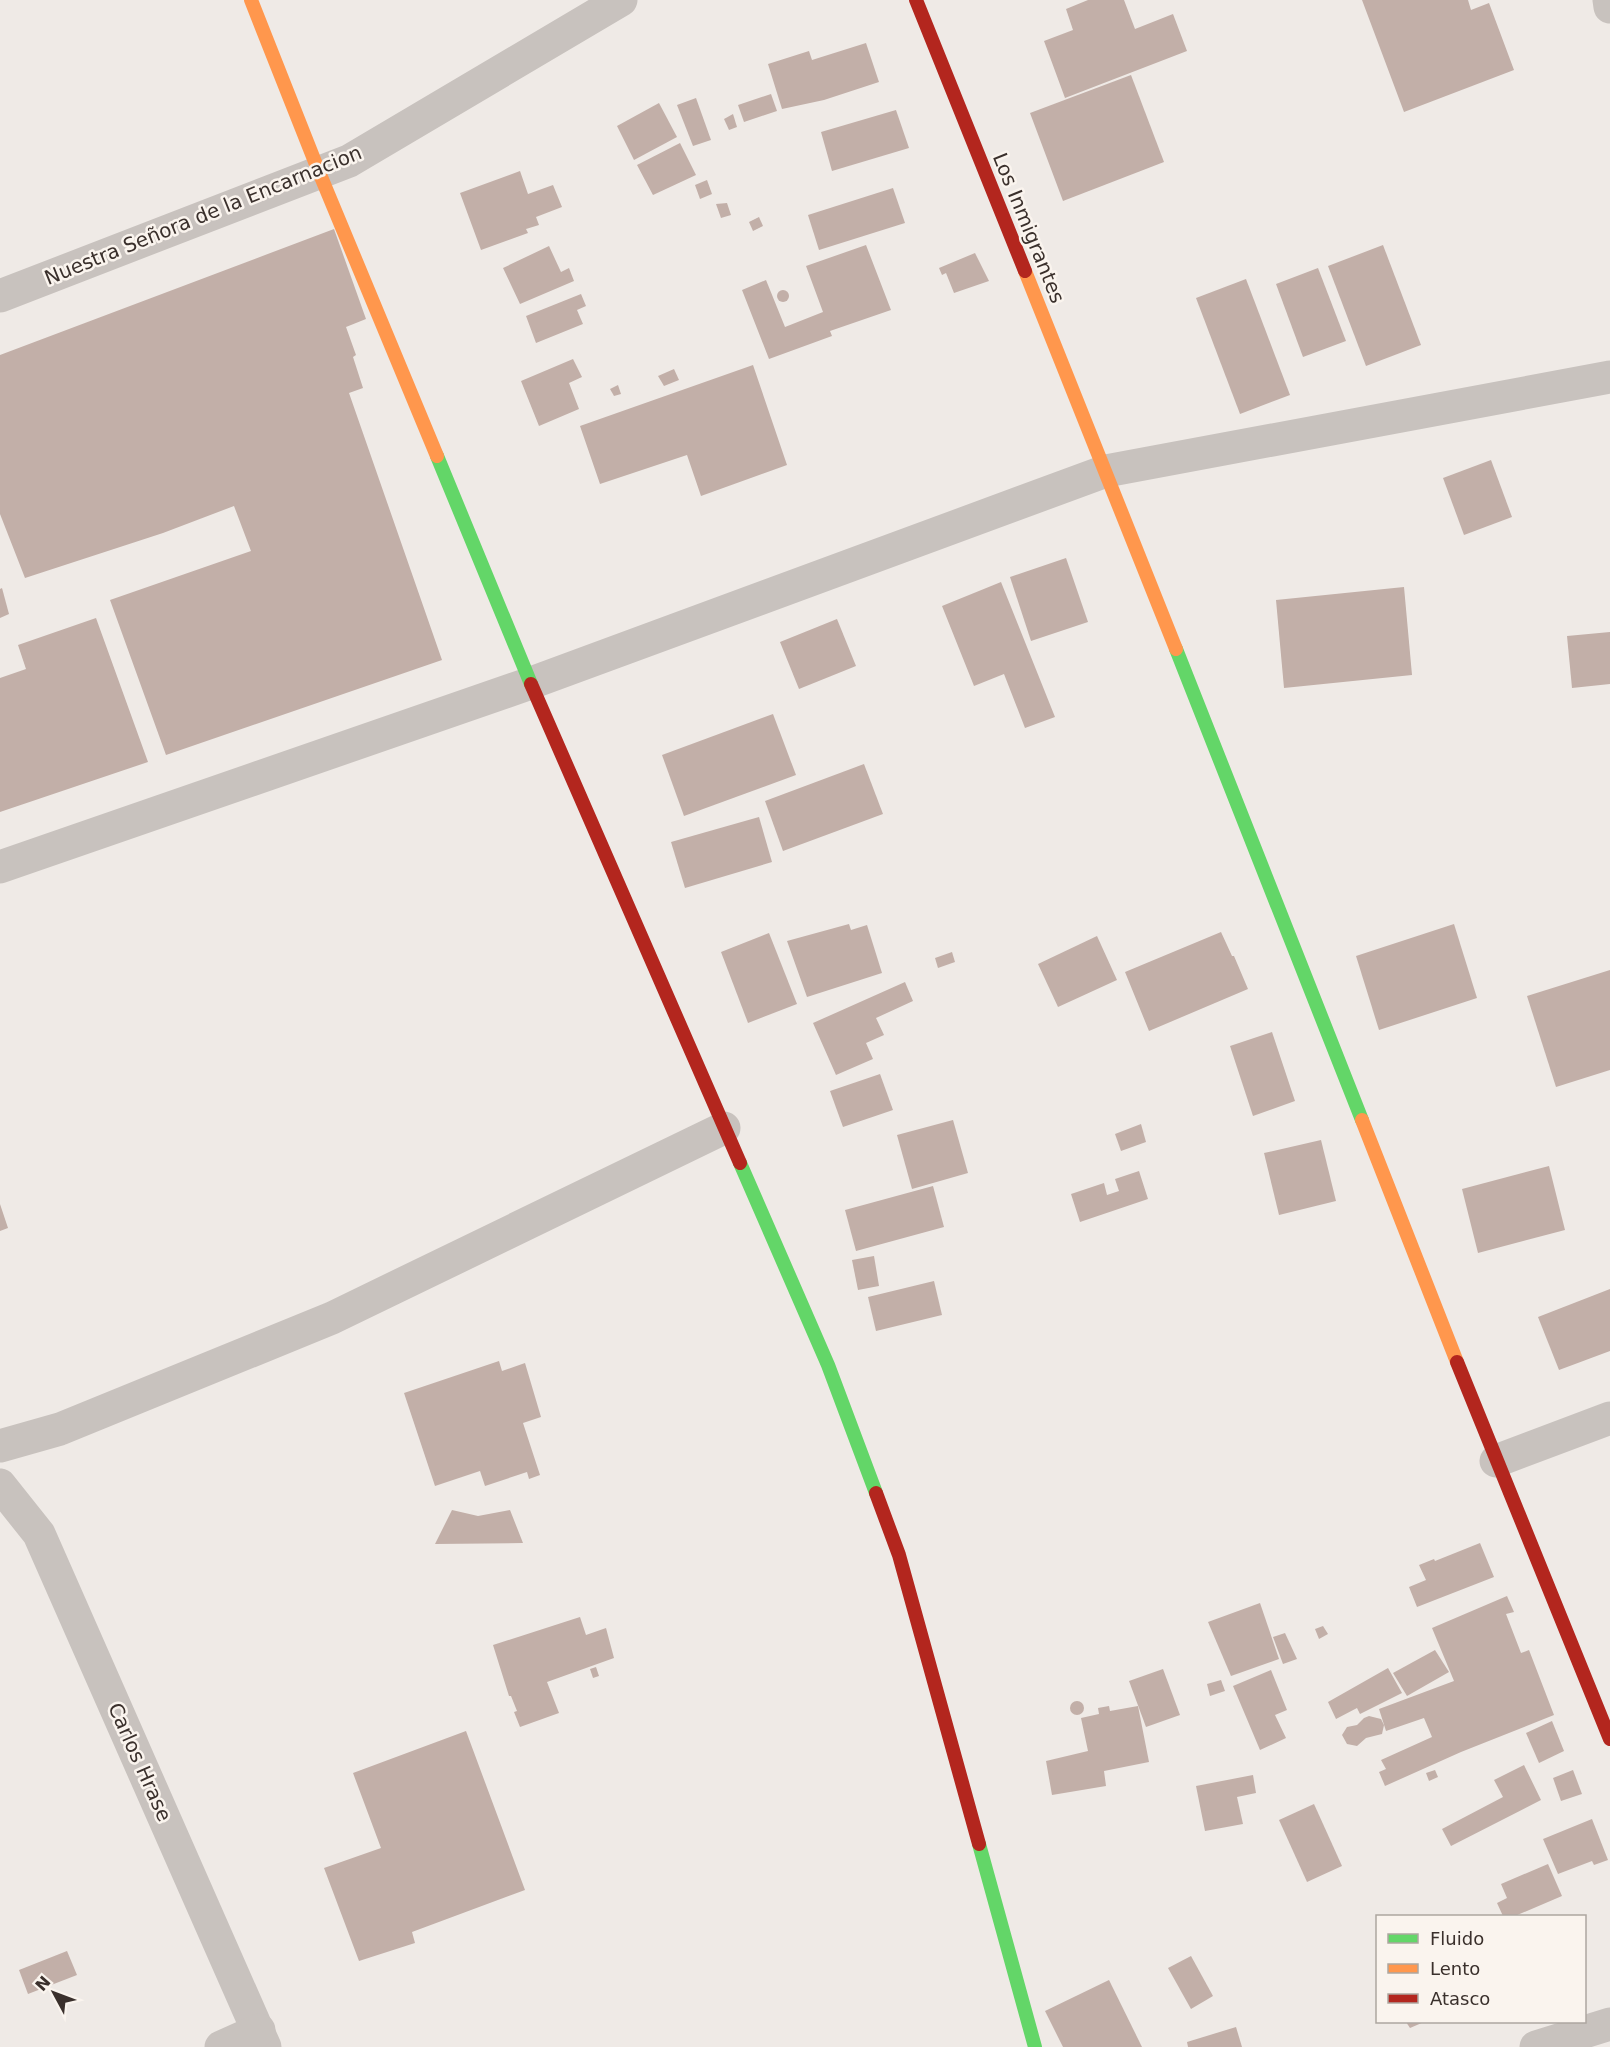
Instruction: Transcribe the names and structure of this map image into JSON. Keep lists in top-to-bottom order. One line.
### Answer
{"streets":{"street":["Nuestra Señora de la Encarnacion","Los Inmigrantes","Carlos Hrase"]},"legend":["Fluido","Lento","Atasco"],"north":"top left"}
